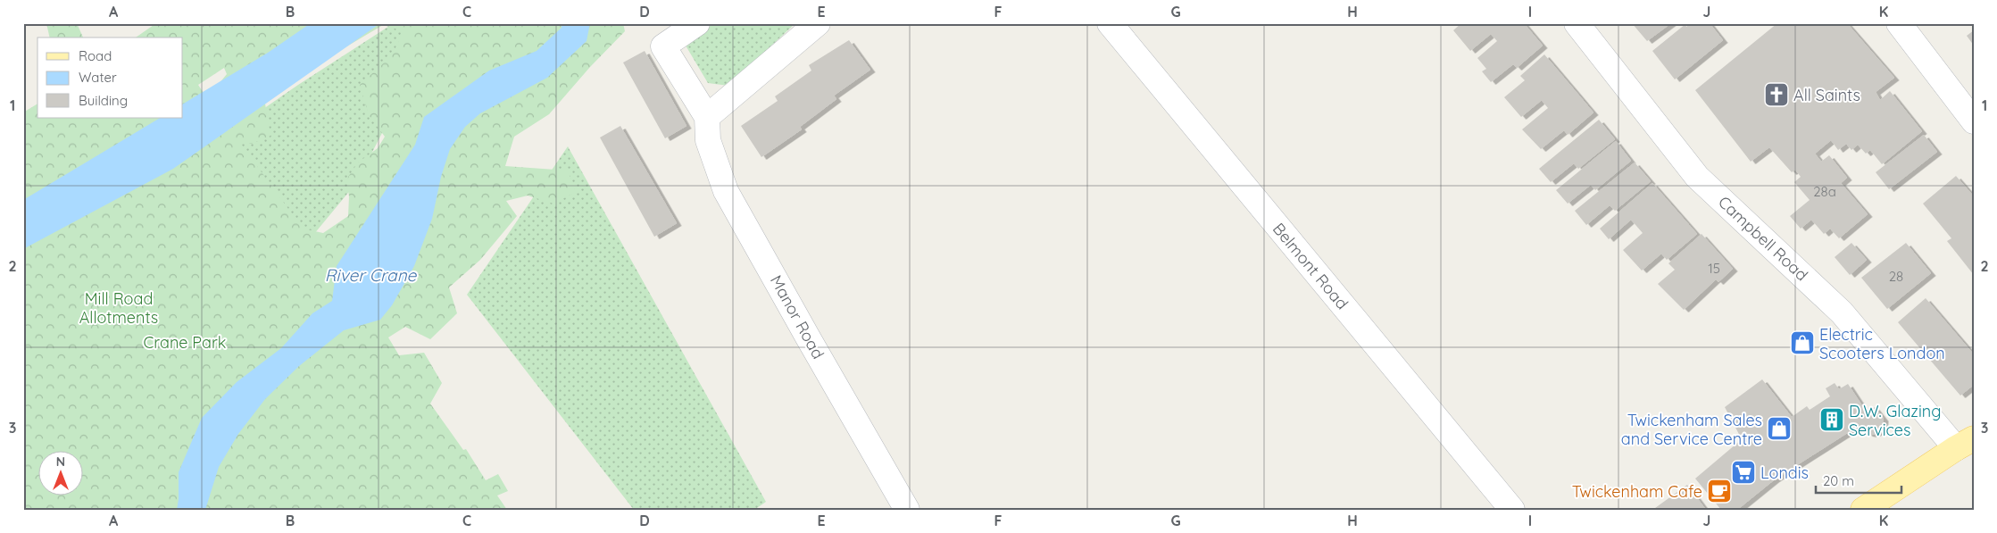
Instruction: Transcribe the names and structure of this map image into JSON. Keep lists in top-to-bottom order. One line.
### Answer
{"streets":{"street":["Campbell Road","Belmont Road","Manor Road"]},"water":["River Crane"],"parks":["Mill Road Allotments","Crane Park"],"places":{"church":["All Saints"],"shop":["Electric Scooters London","Twickenham Sales and Service Centre"],"building":["D.W. Glazing Services"],"supermarket":["Londis"],"cafe":["Twickenham Cafe"]},"house_numbers":["28a","15","28"],"legend":["Road","Water","Building"],"scale_bar":"20 m","north":"top","grid":{"columns":["A","B","C","D","E","F","G","H","I","J","K"],"rows":["1","2","3"]}}
